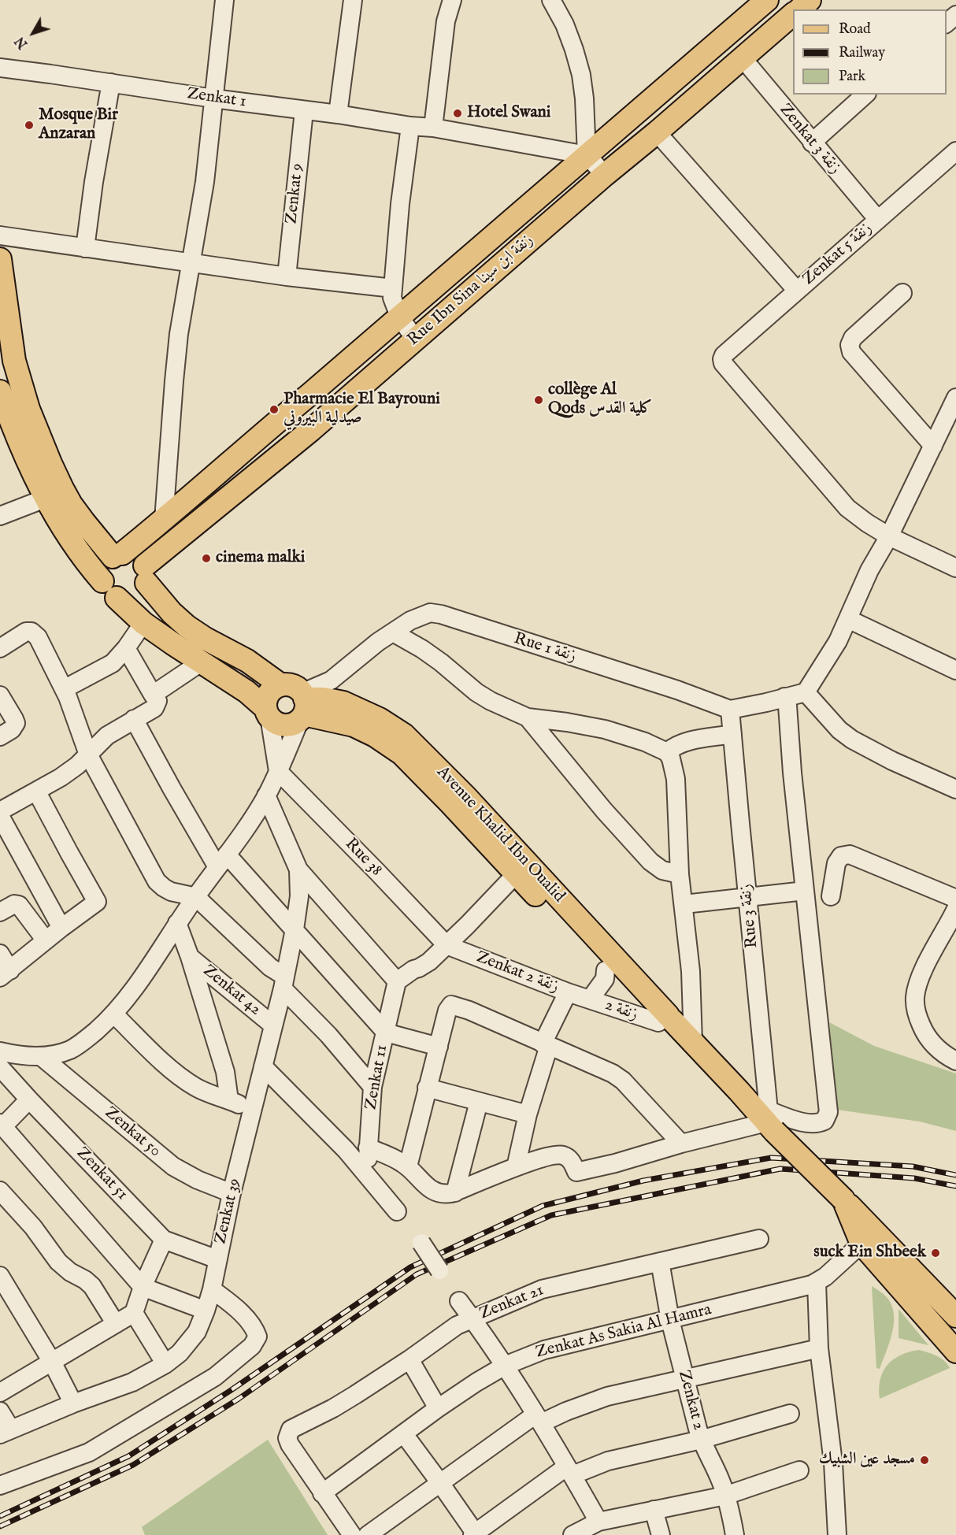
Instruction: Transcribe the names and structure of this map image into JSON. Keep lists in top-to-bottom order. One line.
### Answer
{"streets":{"main road":["Rue Ibn Sina زنقة ابن سينا","Avenue Khalid Ibn Oualid"],"street":["Zenkat 1","Zenkat 3 زنقة","Zenkat 9","Zenkat 5 زنقة","Rue 1 زنقة","Rue 38","Rue 3 زنقة","Zenkat 2 زنقة","Zenkat 42","زنقة 2","Zenkat 11","Zenkat 50","Zenkat 51","Zenkat 39","Zenkat 21","Zenkat As Sakia Al Hamra","Zenkat 2"]},"crossings":[["Zenkat 1","Zenkat 9"],["Zenkat 1","Rue Ibn Sina زنقة ابن سينا"],["Zenkat 3 زنقة","Zenkat 5 زنقة"],["Zenkat 3 زنقة","Rue Ibn Sina زنقة ابن سينا"],["Rue Ibn Sina زنقة ابن سينا","Avenue Khalid Ibn Oualid"],["Rue 1 زنقة","Avenue Khalid Ibn Oualid"],["Rue 1 زنقة","Rue 3 زنقة"],["Avenue Khalid Ibn Oualid","Rue 3 زنقة"],["Avenue Khalid Ibn Oualid","زنقة 2"],["Avenue Khalid Ibn Oualid","Zenkat As Sakia Al Hamra"],["Rue 38","Zenkat 2 زنقة"],["Zenkat 2 زنقة","زنقة 2"],["Zenkat 42","Zenkat 39"],["Zenkat 11","Zenkat 39"],["Zenkat 50","Zenkat 39"],["Zenkat 51","Zenkat 39"],["Zenkat 21","Zenkat As Sakia Al Hamra"],["Zenkat 21","Zenkat 2"],["Zenkat As Sakia Al Hamra","Zenkat 2"]],"places":["Hotel Swani","Mosque Bir Anzaran","collège Al Qods كلية القدس","Pharmacie El Bayrouni صيدلية البيروني","cinema malki","suck Ein Shbeek","مسجد عين الشبيك"],"legend":["Road","Railway","Park"],"north":"bottom left"}
